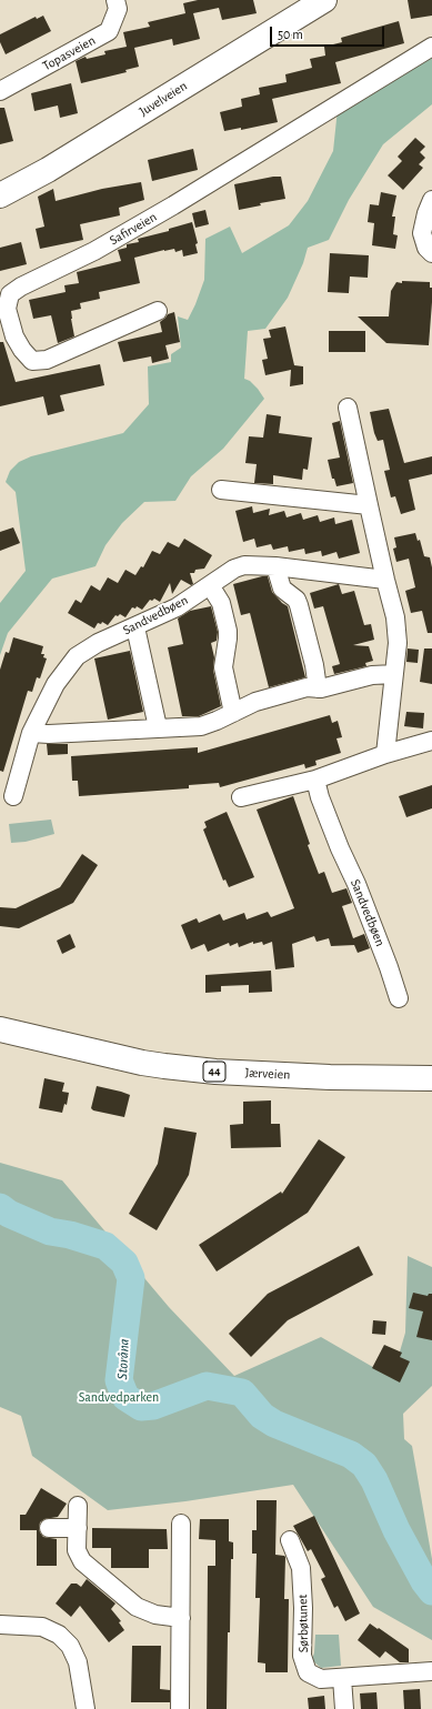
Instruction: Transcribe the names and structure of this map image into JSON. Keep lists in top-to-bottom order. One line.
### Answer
{"streets":{"main road":["Juvelveien","44","Jærveien"],"street":["Topasveien","Safirveien","Sandvedbøen","Sørbøtunet"]},"water":["Storåna"],"parks":["Sandvedparken"],"scale_bar":"50 m"}
